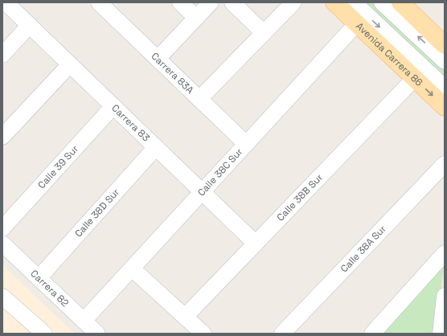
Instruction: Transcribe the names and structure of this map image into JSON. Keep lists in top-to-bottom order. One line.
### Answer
{"streets":{"main road":["Avenida Carrera 86"],"street":["Carrera 83A","Carrera 83","Calle 39 Sur","Calle 38C Sur","Calle 38B Sur","Calle 38D Sur","Calle 38A Sur","Carrera 82"]},"crossings":[["Avenida Carrera 86","Calle 38C Sur"],["Avenida Carrera 86","Calle 38B Sur"],["Carrera 83A","Calle 38C Sur"],["Carrera 83","Calle 39 Sur"],["Carrera 83","Calle 38C Sur"],["Carrera 83","Calle 38B Sur"],["Carrera 83","Calle 38D Sur"],["Calle 38C Sur","Carrera 82"],["Calle 38D Sur","Carrera 82"]]}
